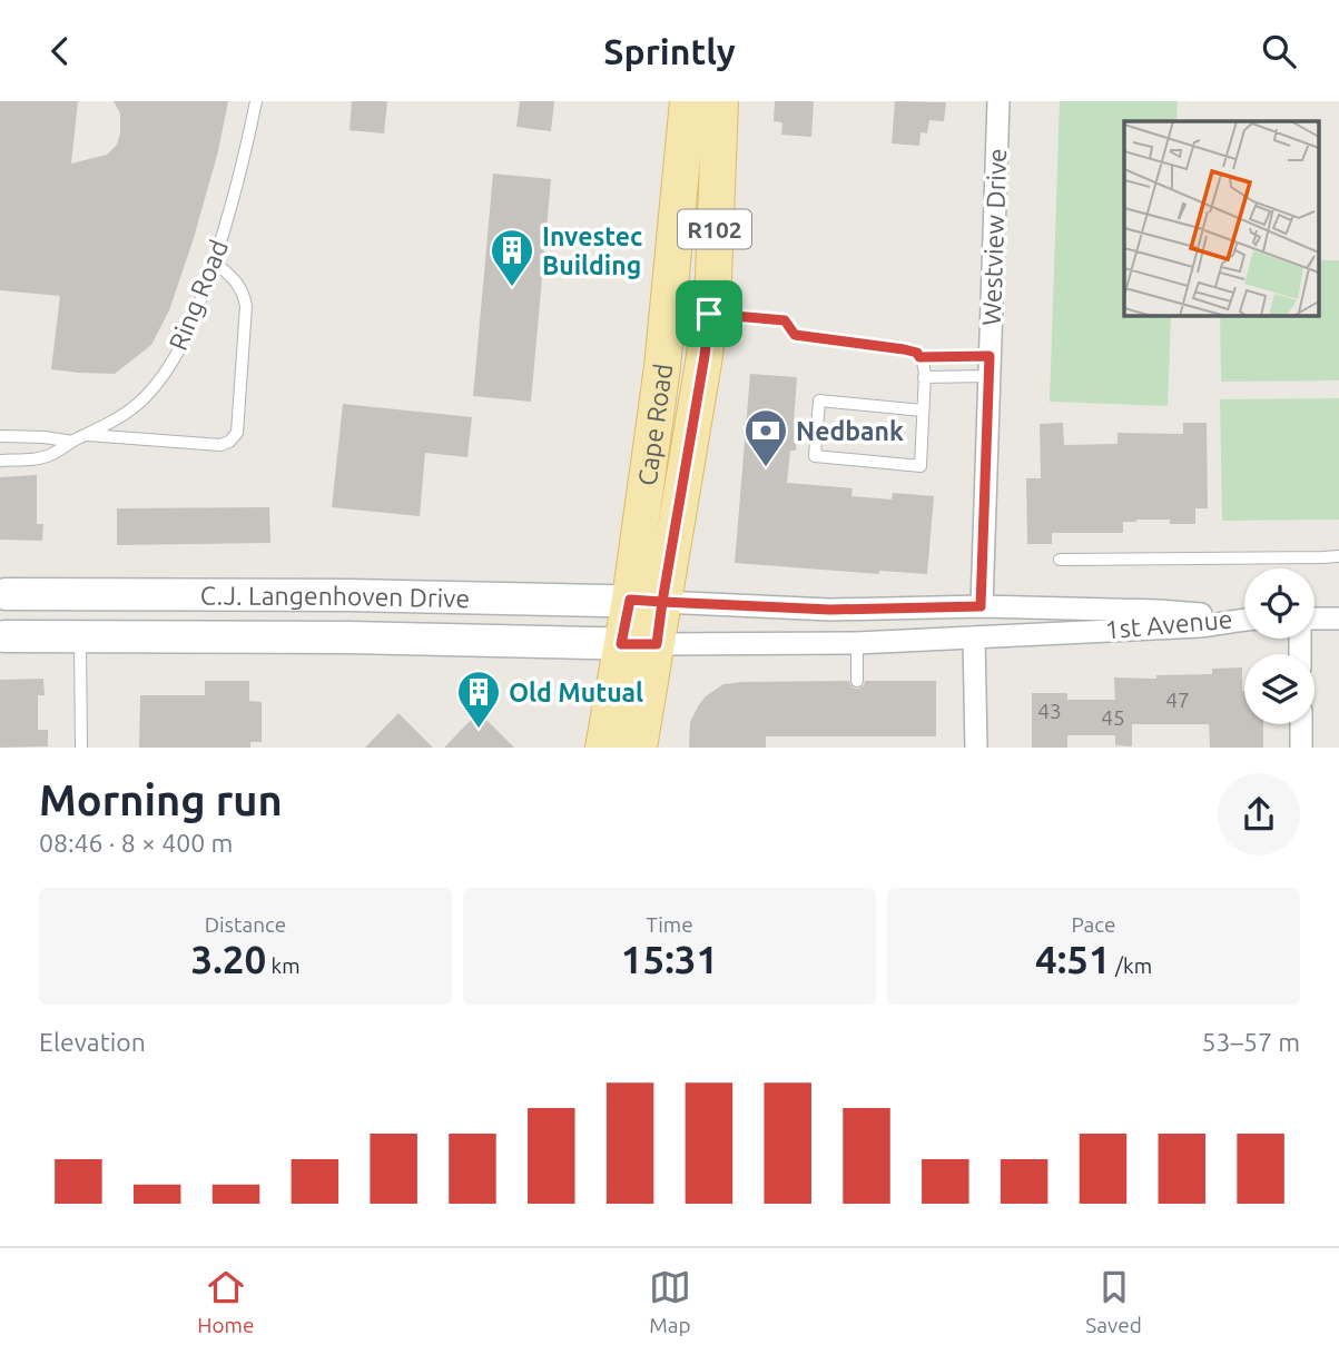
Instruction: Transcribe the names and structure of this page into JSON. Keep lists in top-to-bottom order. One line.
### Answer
{"streets":{"main road":["R102","Cape Road","C.J. Langenhoven Drive"],"street":["Westview Drive","1st Avenue"],"lane":["Ring Road"]},"crossings":[["Westview Drive","1st Avenue"],["Cape Road","C.J. Langenhoven Drive"],["Cape Road","1st Avenue"],["C.J. Langenhoven Drive","1st Avenue"]],"places":{"building":["Investec Building","Old Mutual"],"bank":["Nedbank"]},"house_numbers":["47","43","45"],"page":{"header":"Sprintly","heading":["Morning run","08:46 · 8 × 400 m"],"stats":[["Distance","3.20 km"],["Time","15:31"],["Pace","4:51 /km"]],"chart":["Elevation","53–57 m"],"tabs":["Home","Map","Saved"]}}
